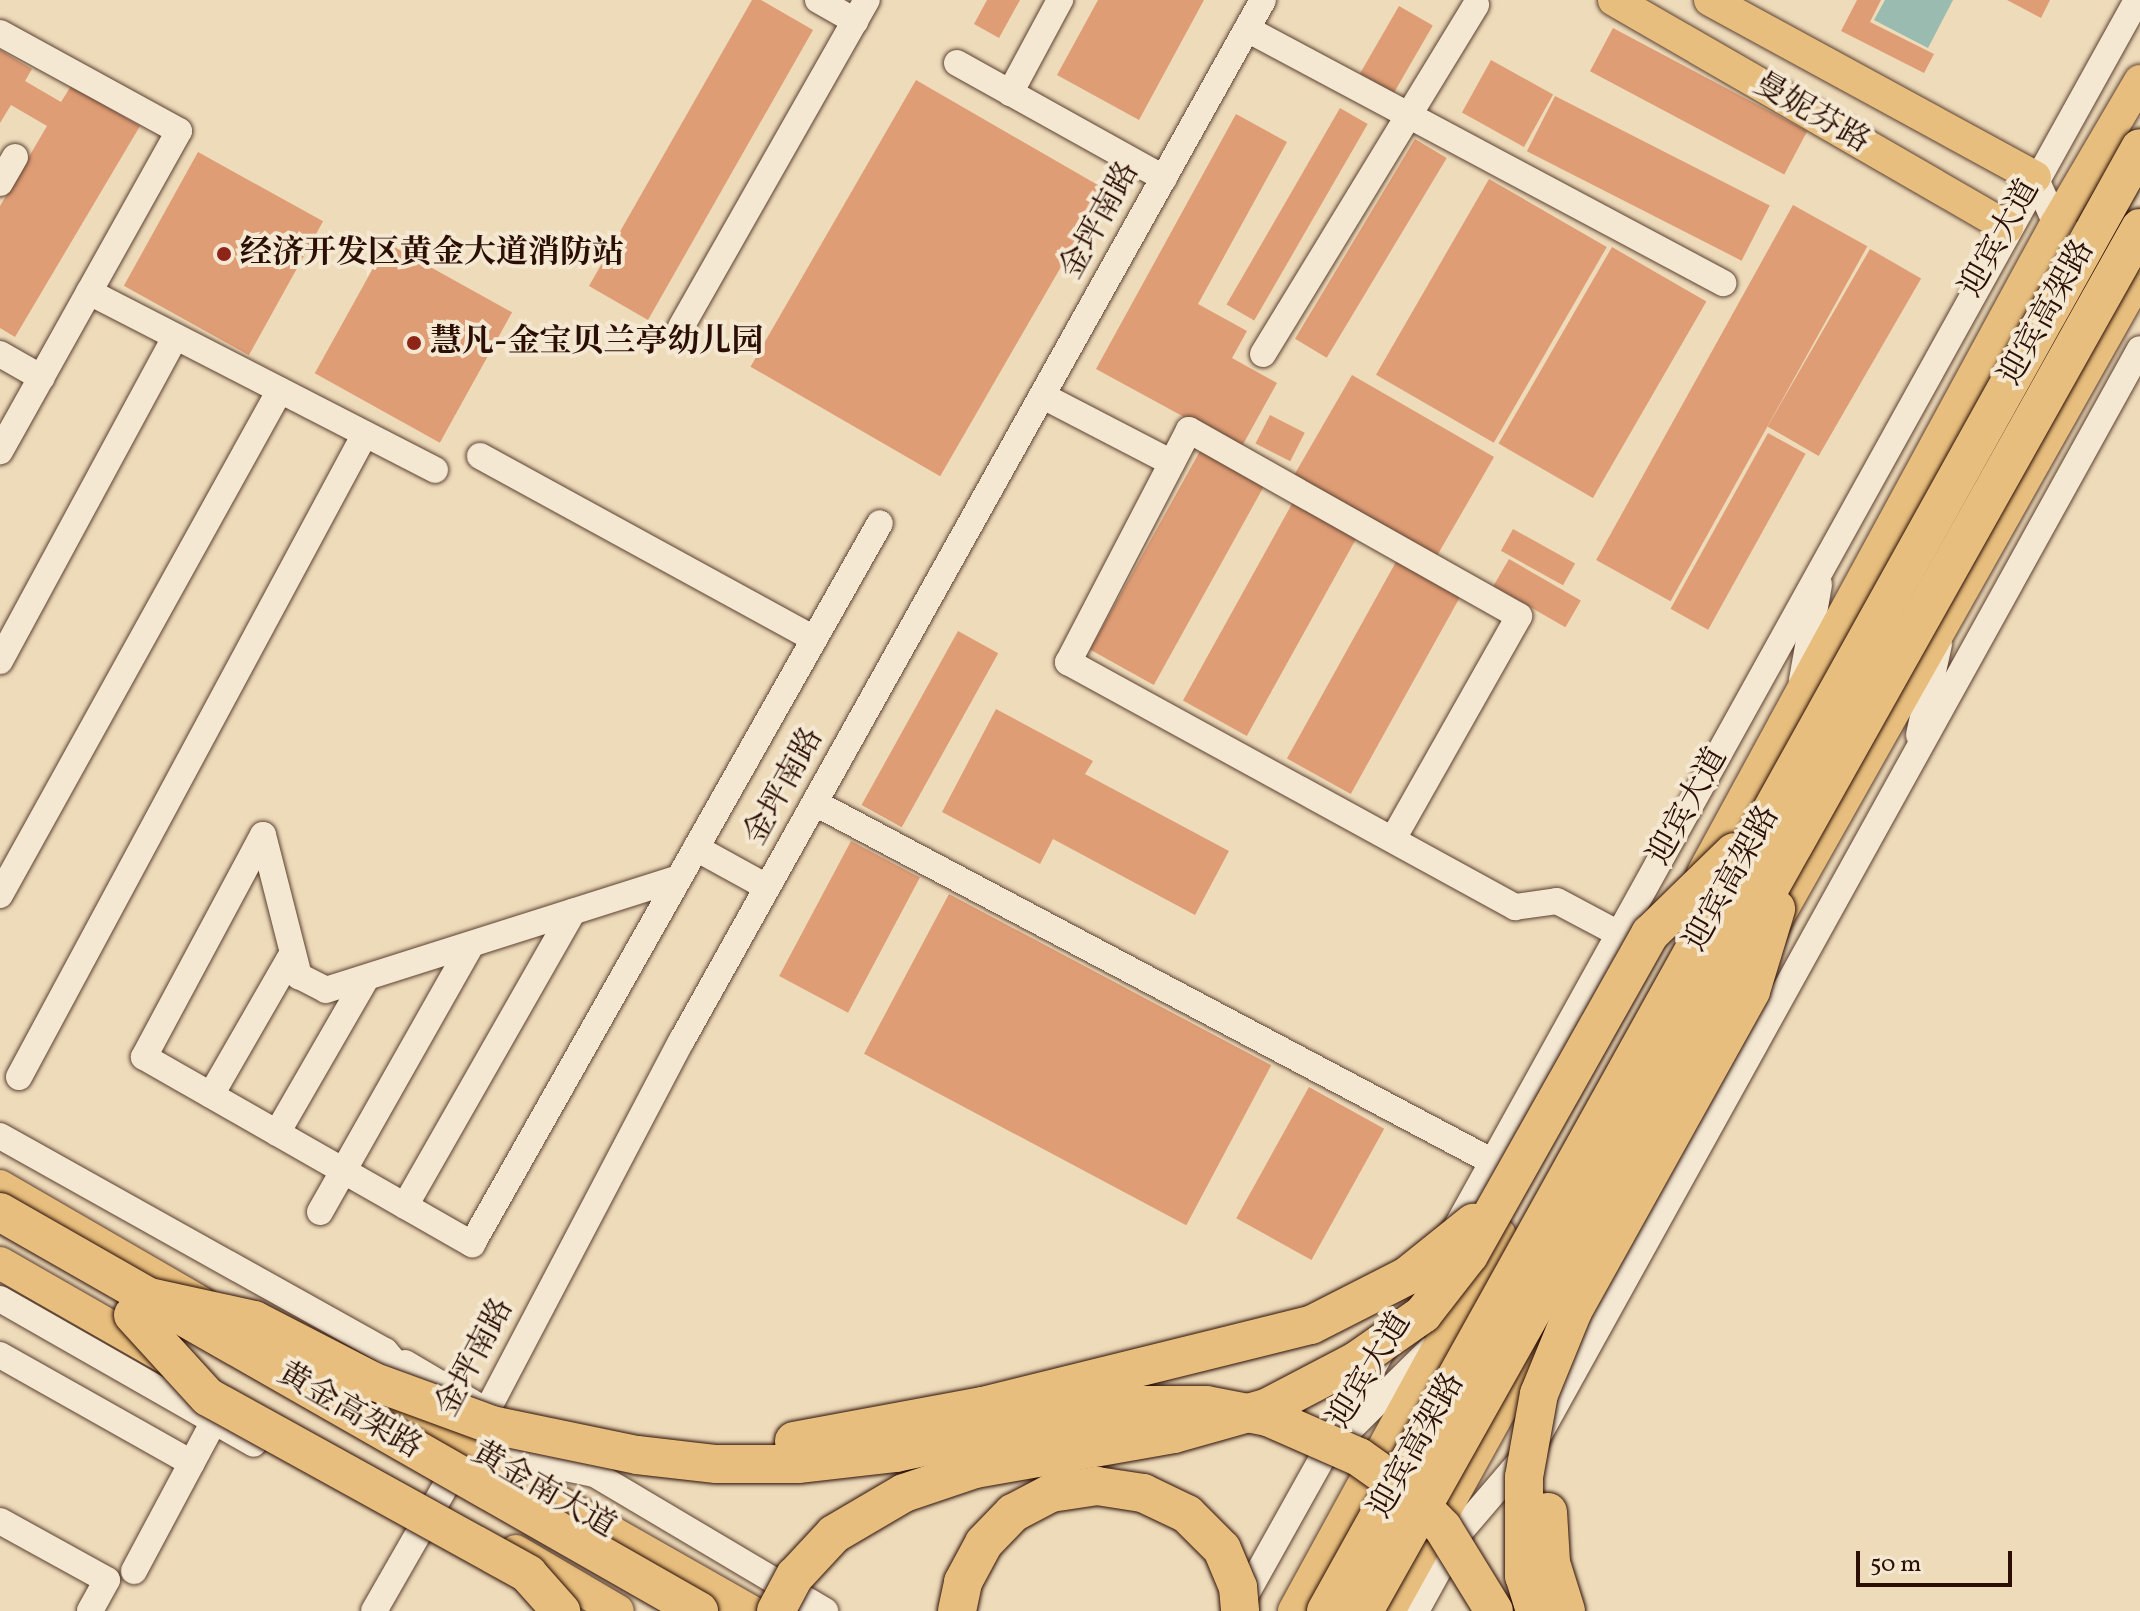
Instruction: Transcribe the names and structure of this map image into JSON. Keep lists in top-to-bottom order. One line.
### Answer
{"streets":{"highway":["迎宾高架路","黄金高架路"],"main road":["曼妮芬路","迎宾大道","黄金南大道"],"street":["金坪南路"]},"crossings":[["曼妮芬路","迎宾大道"],["金坪南路","黄金南大道"]],"places":["经济开发区黄金大道消防站","慧凡-金宝贝兰亭幼儿园"],"scale_bar":"50 m"}
